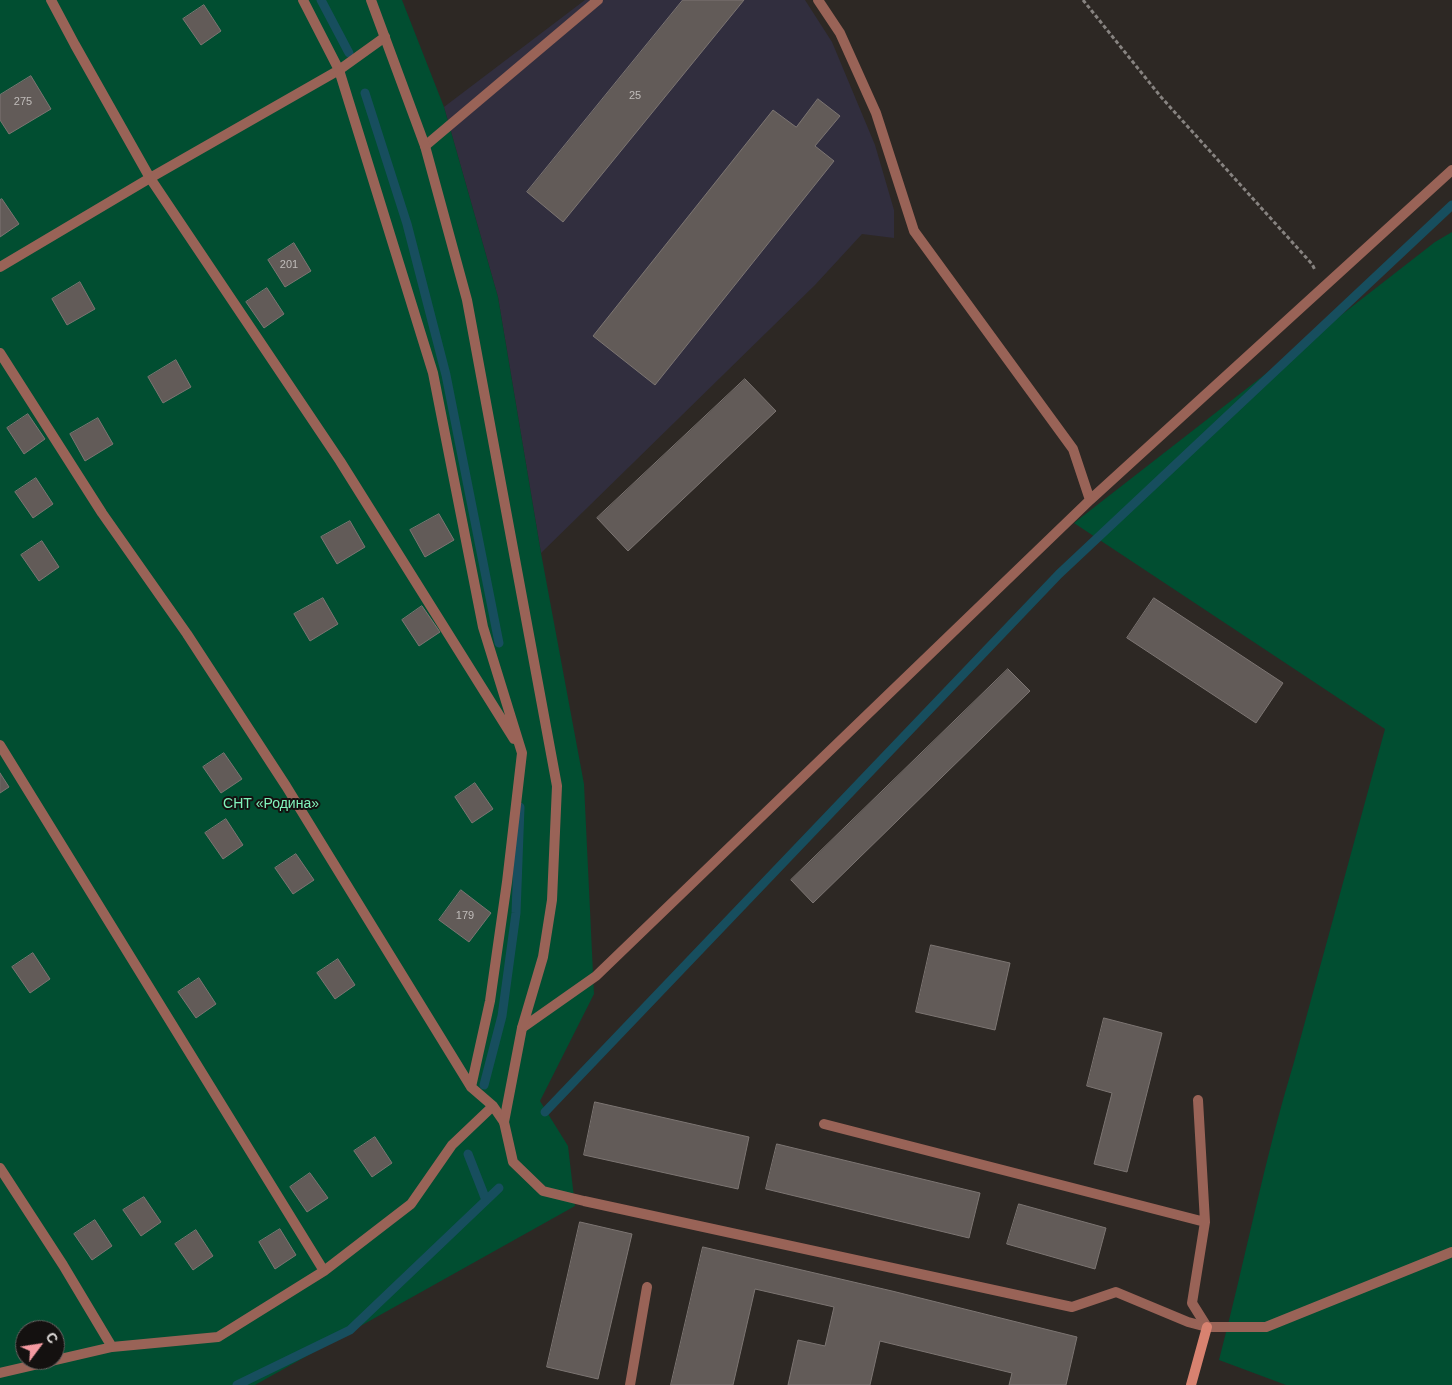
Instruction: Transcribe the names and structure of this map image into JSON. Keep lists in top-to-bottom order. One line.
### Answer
{"parks":["СНТ «Родина»"],"house_numbers":["25","275","201","179"],"north":"top right"}
